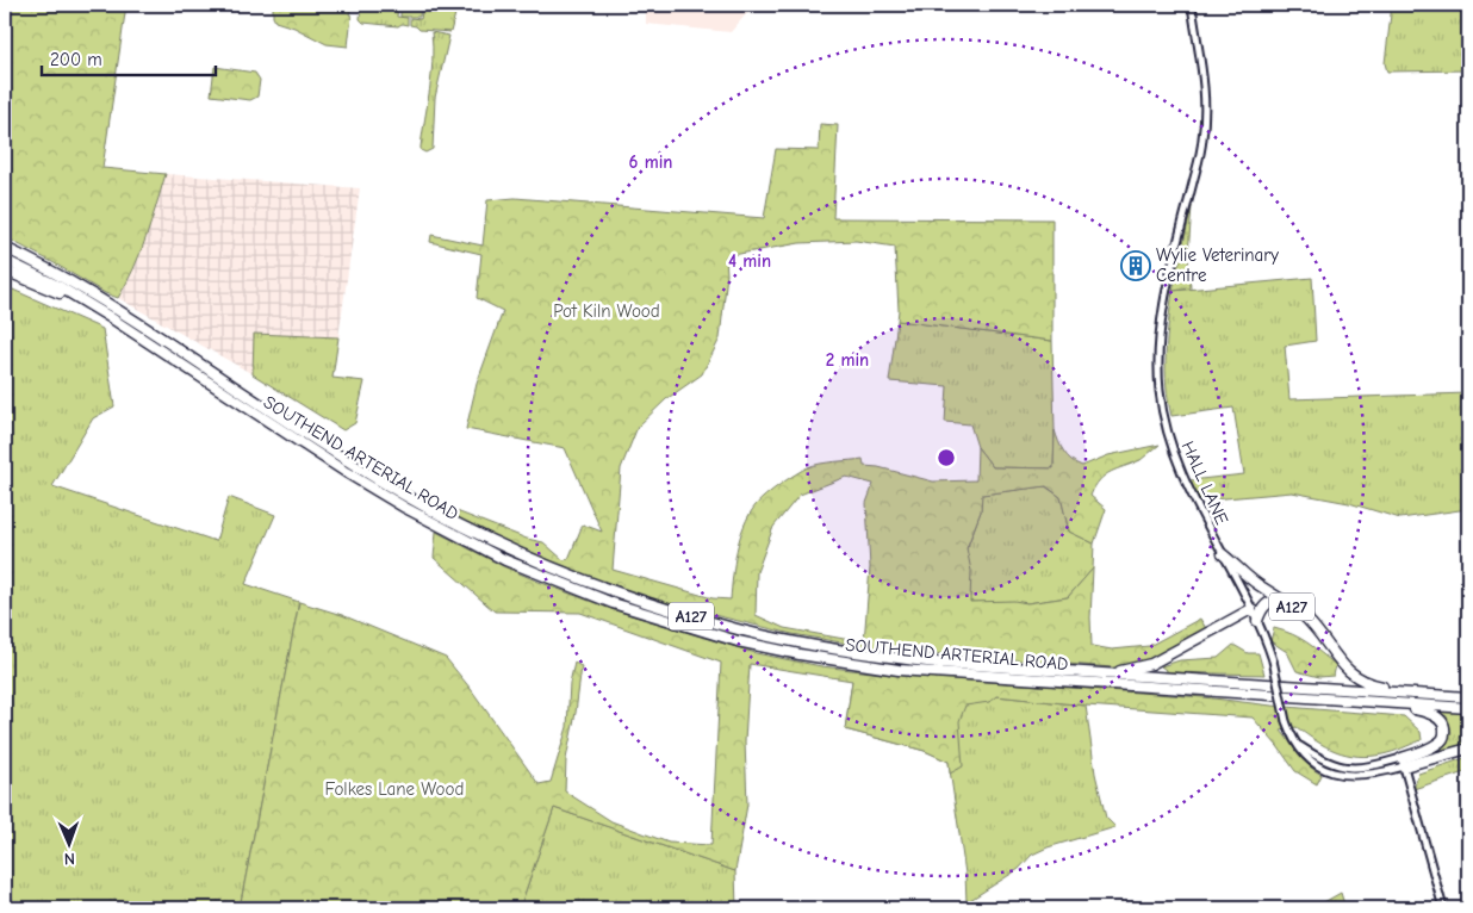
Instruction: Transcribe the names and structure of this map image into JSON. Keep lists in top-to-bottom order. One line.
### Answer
{"streets":{"highway":["SOUTHEND ARTERIAL ROAD","A127"],"street":["HALL LANE"]},"crossings":[["SOUTHEND ARTERIAL ROAD","A127"],["HALL LANE","A127"]],"parks":["Pot Kiln Wood","Folkes Lane Wood"],"places":{"building":["Wylie Veterinary Centre"]},"scale_bar":"200 m","north":"bottom","rings":["6 min","4 min","2 min"]}
